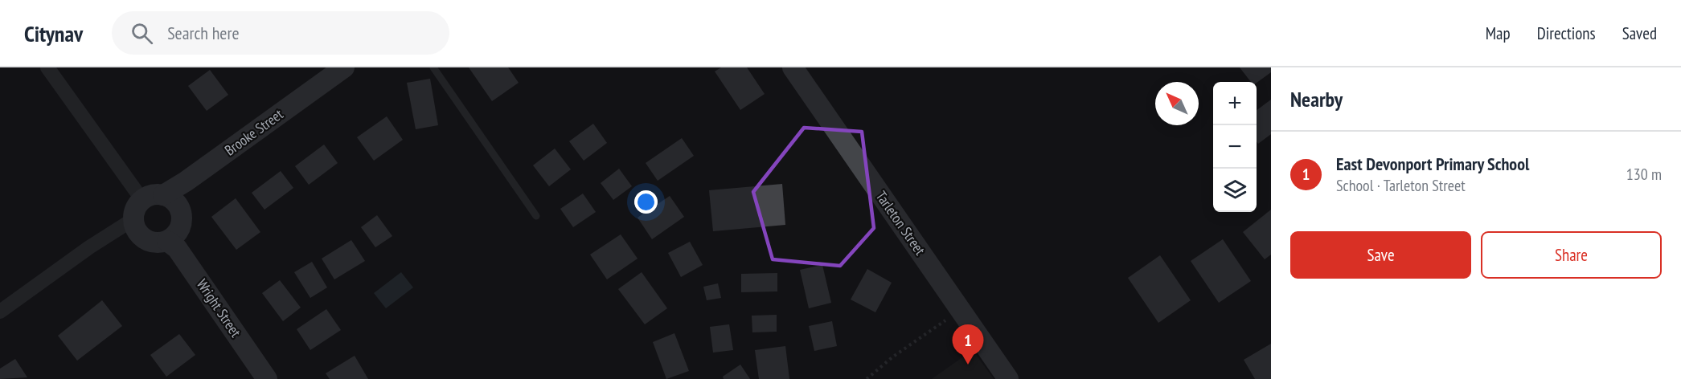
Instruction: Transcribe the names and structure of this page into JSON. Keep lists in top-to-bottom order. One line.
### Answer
{"streets":{"street":["Brooke Street","Tarleton Street","Wright Street"]},"crossings":[["Brooke Street","Wright Street"]],"north":"top left","page":{"header":"Citynav","search":"Search here","nav":["Map","Directions","Saved"],"heading":"Nearby","map_buttons":["+","−"],"list":[{"mark":"1","name":"East Devonport Primary School","note":"School · Tarleton Street","value":"130 m"}],"buttons":["Save","Share"],"pins":"1"}}
